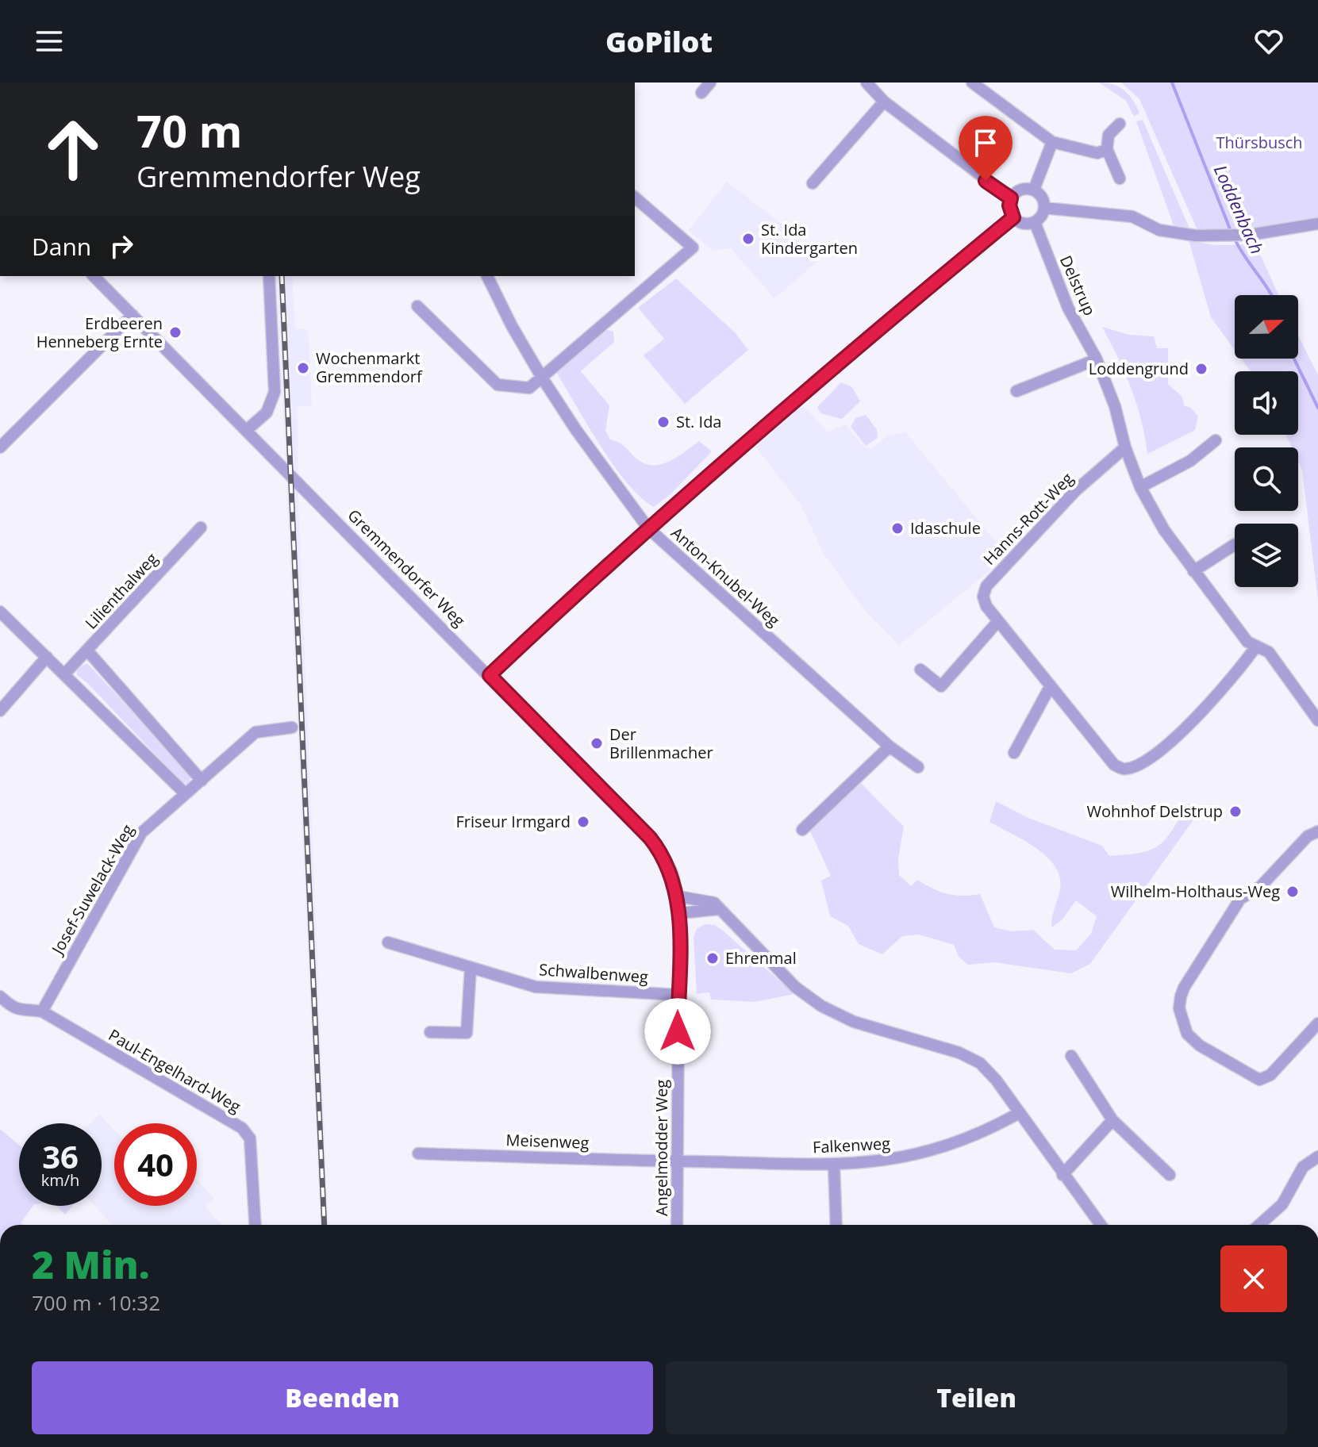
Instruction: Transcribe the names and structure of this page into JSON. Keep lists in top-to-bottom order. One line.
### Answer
{"streets":{"street":["Delstrup","Hanns-Rott-Weg","Gremmendorfer Weg","Anton-Knubel-Weg","Lilienthalweg","Josef-Suwelack-Weg","Schwalbenweg","Paul-Engelhard-Weg","Meisenweg","Falkenweg","Angelmodder Weg"]},"crossings":[["Delstrup","Hanns-Rott-Weg"],["Gremmendorfer Weg","Angelmodder Weg"],["Josef-Suwelack-Weg","Paul-Engelhard-Weg"],["Schwalbenweg","Angelmodder Weg"],["Meisenweg","Falkenweg"],["Meisenweg","Angelmodder Weg"],["Falkenweg","Angelmodder Weg"]],"water":["Loddenbach"],"parks":["Thürsbusch"],"places":["St. Ida Kindergarten","Erdbeeren Henneberg Ernte","Wochenmarkt Gremmendorf","Loddengrund","St. Ida","Idaschule","Der Brillenmacher","Wohnhof Delstrup","Friseur Irmgard","Wilhelm-Holthaus-Weg","Ehrenmal"],"north":"right","page":{"header":"GoPilot","turn":["70 m","Gremmendorfer Weg"],"then":"Dann","speed":"36 km/h","limit":"40","heading":["2 Min.","700 m · 10:32"],"buttons":["Beenden","Teilen"]}}
